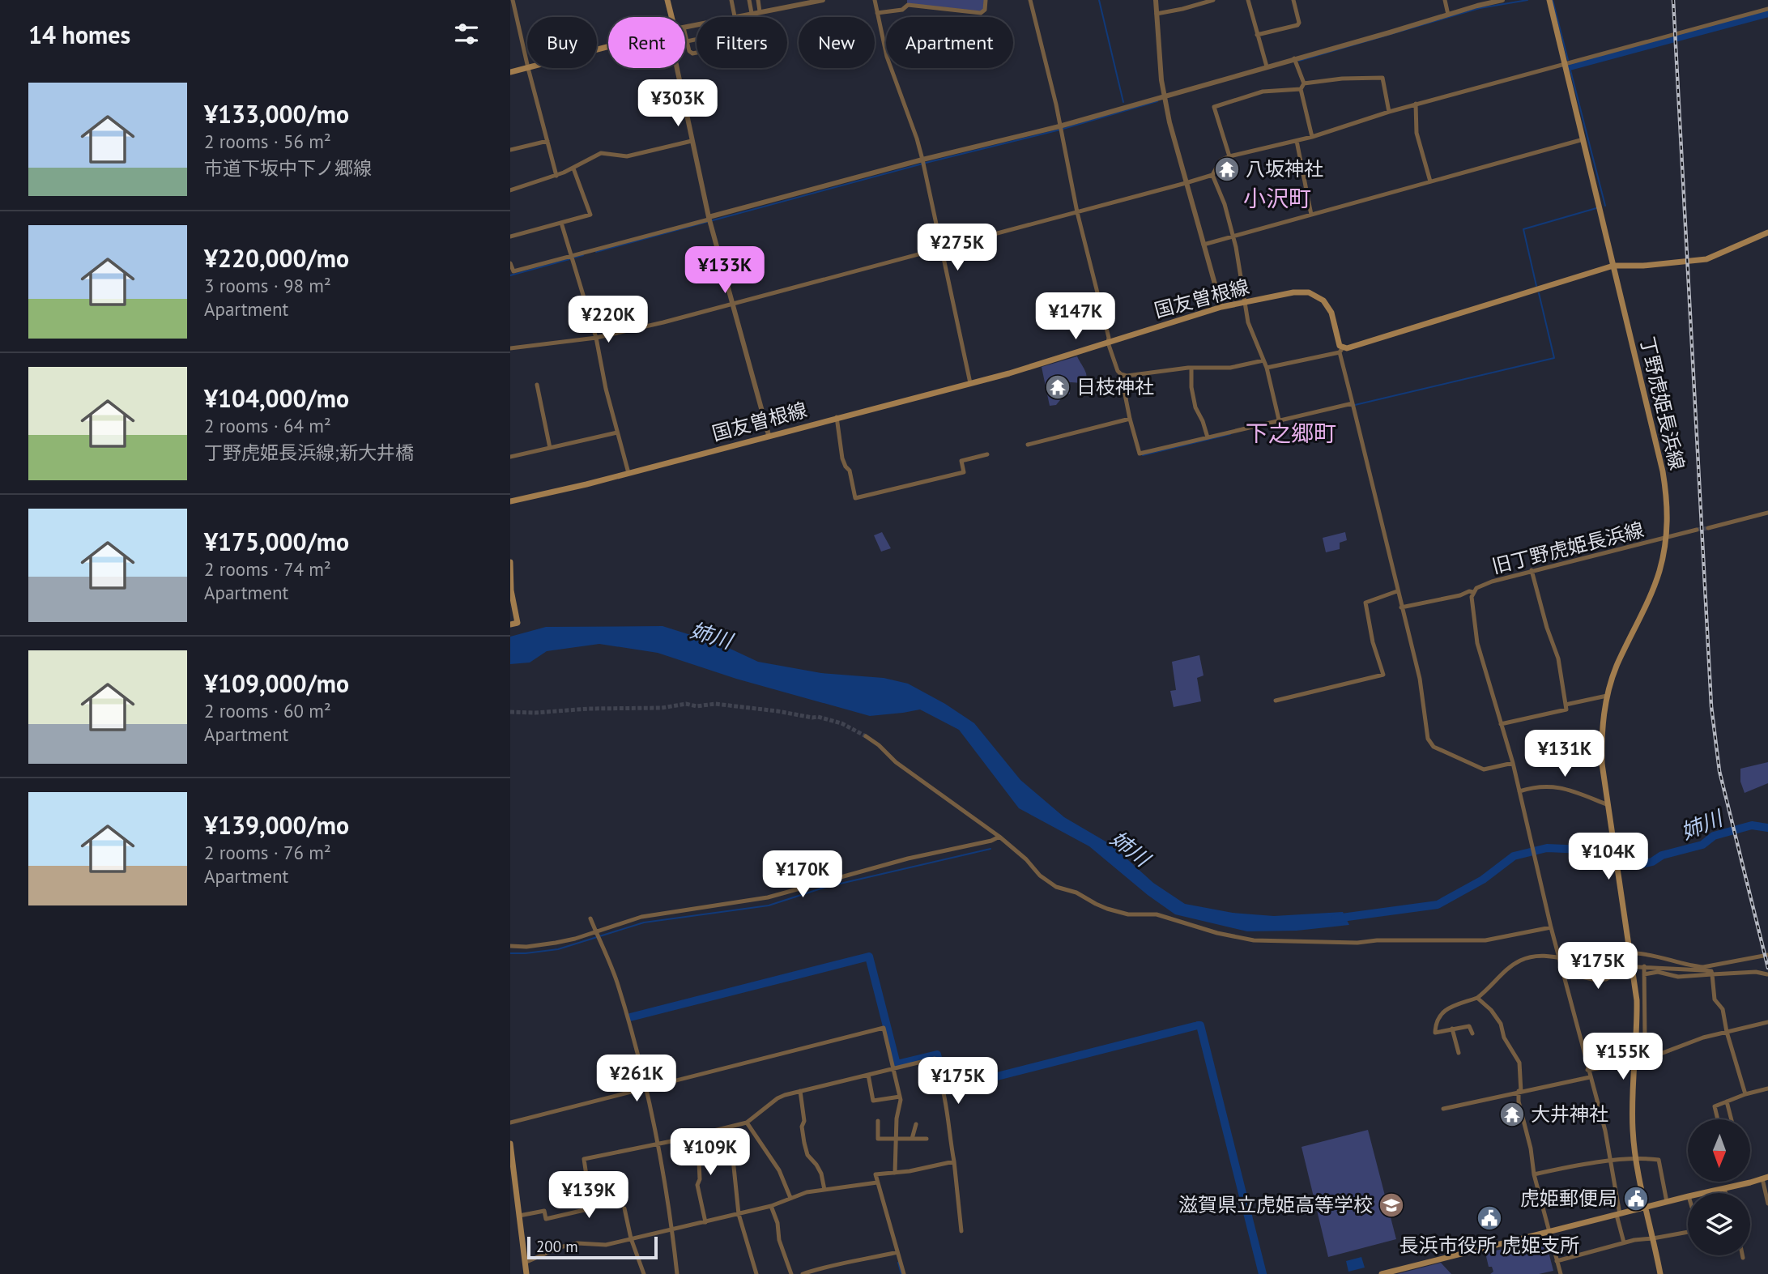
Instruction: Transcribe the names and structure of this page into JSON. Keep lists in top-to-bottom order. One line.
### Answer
{"streets":{"main road":["国友曽根線","丁野虎姫長浜線"],"street":["旧丁野虎姫長浜線"]},"crossings":[["丁野虎姫長浜線","旧丁野虎姫長浜線"]],"districts":["小沢町","下之郷町"],"water":["姉川"],"places":{"temple":["八坂神社","日枝神社","大井神社"],"public building":["虎姫郵便局","長浜市役所 虎姫支所"],"school or university":["滋賀県立虎姫高等学校"]},"scale_bar":"200 m","north":"bottom","page":{"heading":"14 homes","chip":["Buy","Rent","Filters","New","Apartment"],"list":[{"name":"¥133,000/mo","note":"2 rooms · 56 m² · 市道下坂中下ノ郷線"},{"name":"¥220,000/mo","note":"3 rooms · 98 m² · Apartment"},{"name":"¥104,000/mo","note":"2 rooms · 64 m² · 丁野虎姫長浜線;新大井橋"},{"name":"¥175,000/mo","note":"2 rooms · 74 m² · Apartment"},{"name":"¥109,000/mo","note":"2 rooms · 60 m² · Apartment"},{"name":"¥139,000/mo","note":"2 rooms · 76 m² · Apartment"}],"price":["¥303K","¥275K","¥133K","¥147K","¥220K","¥131K","¥104K","¥170K","¥175K","¥155K","¥261K","¥175K","¥109K","¥139K"],"scale":"200 m"}}
